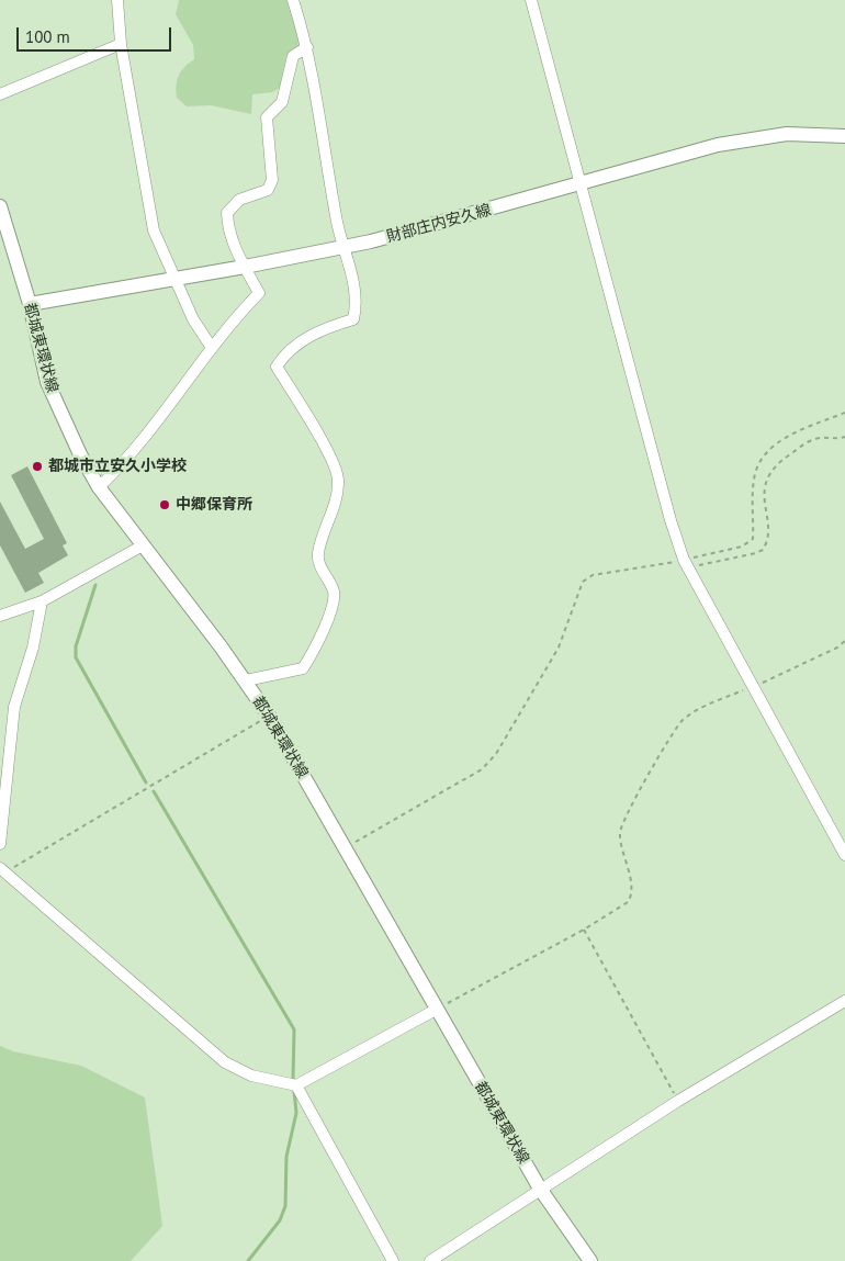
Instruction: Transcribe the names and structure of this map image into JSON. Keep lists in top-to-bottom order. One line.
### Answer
{"streets":{"main road":["財部庄内安久線","都城東環状線"]},"crossings":[["財部庄内安久線","都城東環状線"]],"places":["都城市立安久小学校","中郷保育所"],"scale_bar":"100 m"}
